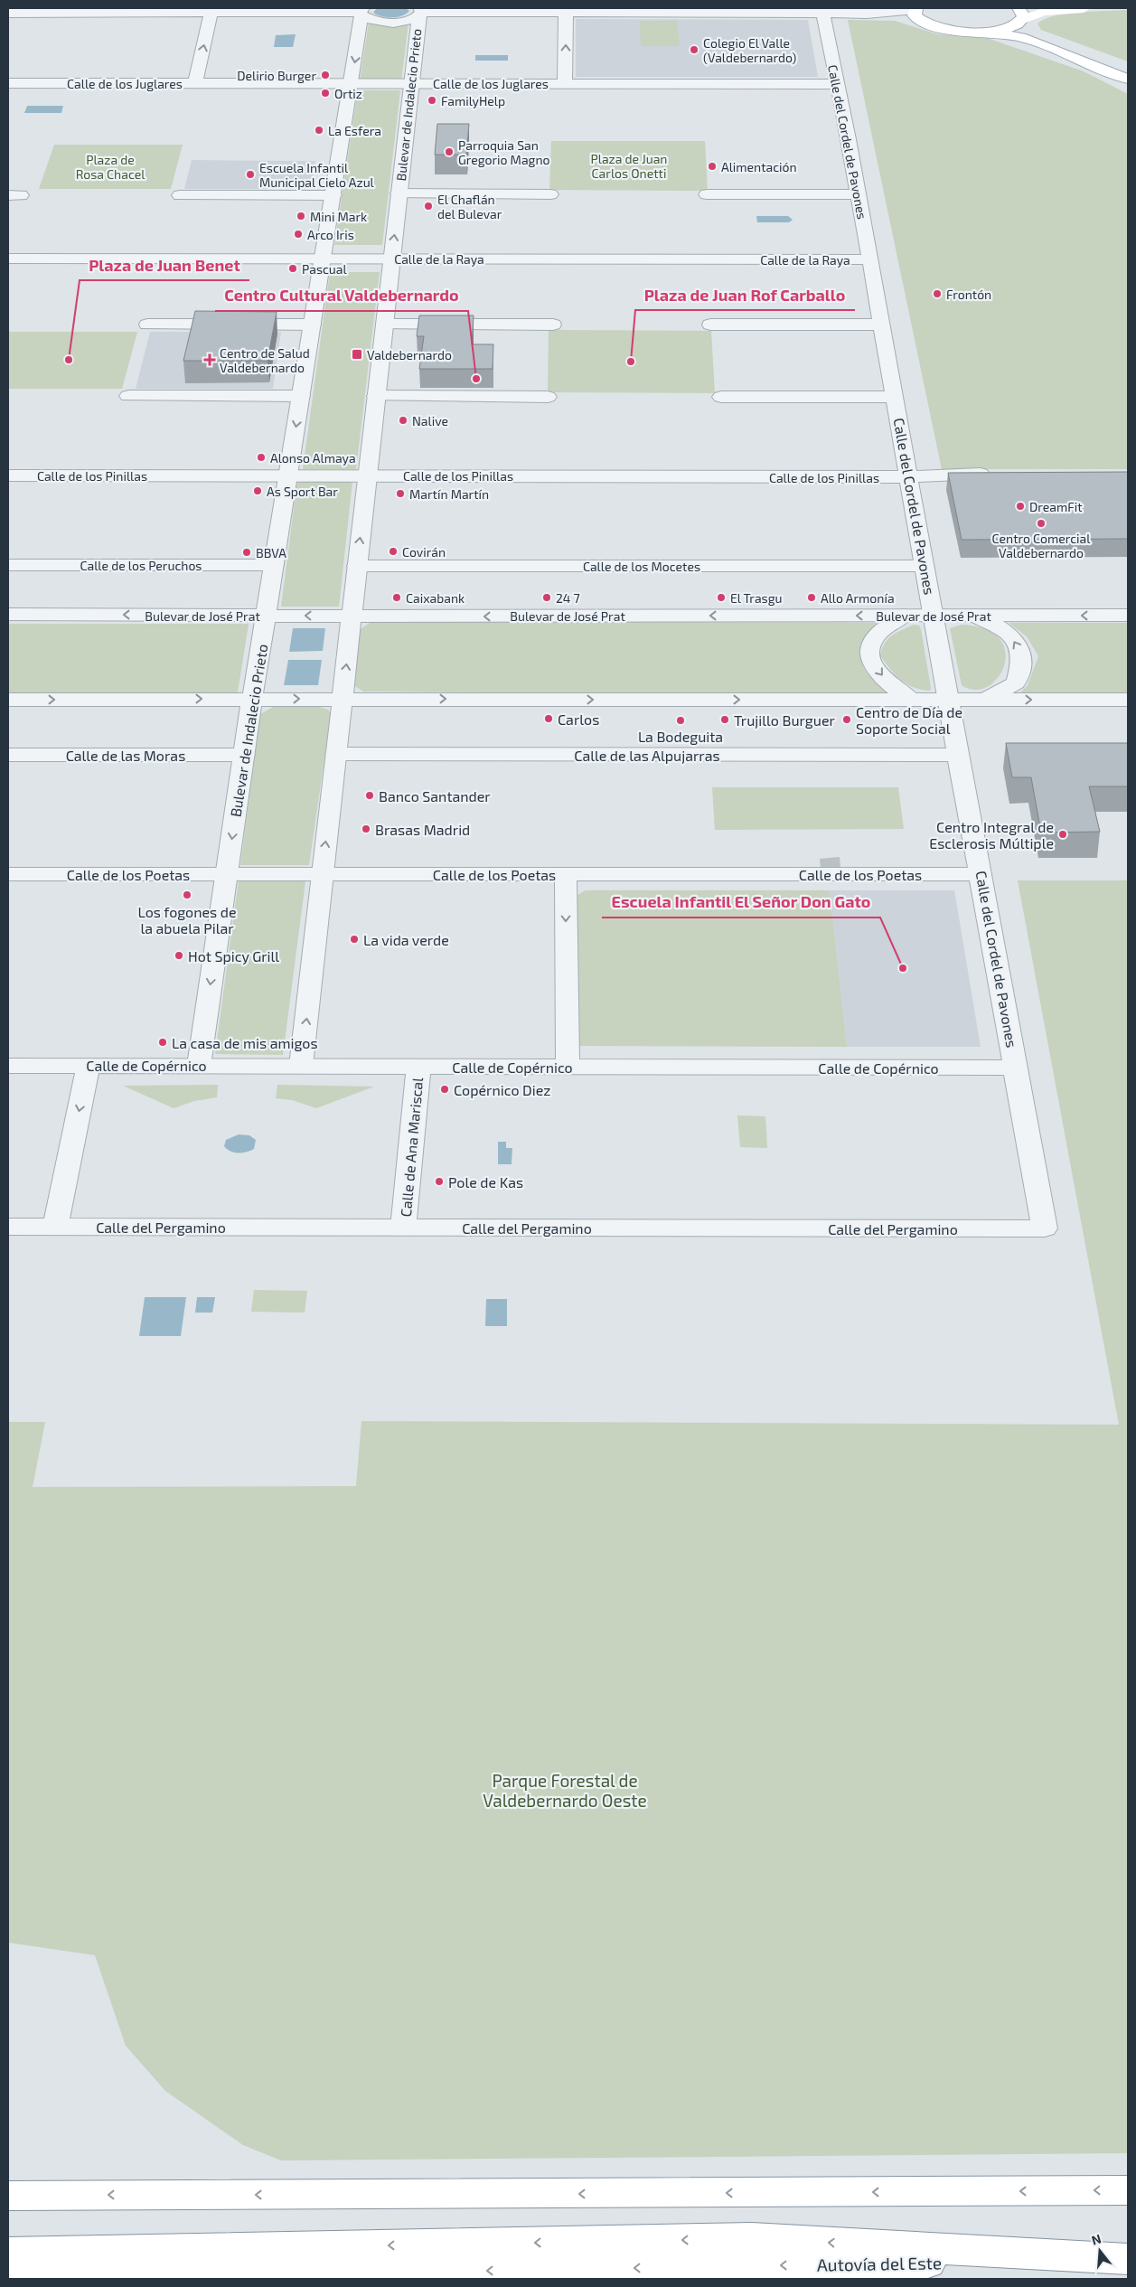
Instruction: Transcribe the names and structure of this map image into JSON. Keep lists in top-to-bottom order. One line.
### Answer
{"streets":{"main road":["Autovía del Este"],"street":["Calle de los Juglares","Bulevar de Indalecio Prieto","Calle del Cordel de Pavones","Calle de la Raya","Calle de los Pinillas","Calle de los Peruchos","Calle de los Mocetes","Bulevar de José Prat","Calle de las Moras","Calle de las Alpujarras","Calle de los Poetas","Calle de Copérnico","Calle de Ana Mariscal","Calle del Pergamino"]},"crossings":[["Calle de los Juglares","Bulevar de Indalecio Prieto"],["Calle de los Juglares","Calle del Cordel de Pavones"],["Bulevar de Indalecio Prieto","Calle de la Raya"],["Bulevar de Indalecio Prieto","Calle de los Pinillas"],["Bulevar de Indalecio Prieto","Calle de los Peruchos"],["Bulevar de Indalecio Prieto","Calle de los Mocetes"],["Bulevar de Indalecio Prieto","Bulevar de José Prat"],["Bulevar de Indalecio Prieto","Calle de las Moras"],["Bulevar de Indalecio Prieto","Calle de las Alpujarras"],["Bulevar de Indalecio Prieto","Calle de los Poetas"],["Bulevar de Indalecio Prieto","Calle de Copérnico"],["Calle del Cordel de Pavones","Calle de la Raya"],["Calle del Cordel de Pavones","Calle de los Pinillas"],["Calle del Cordel de Pavones","Calle de los Mocetes"],["Calle del Cordel de Pavones","Bulevar de José Prat"],["Calle del Cordel de Pavones","Calle de las Alpujarras"],["Calle del Cordel de Pavones","Calle de los Poetas"],["Calle del Cordel de Pavones","Calle de Copérnico"],["Calle del Cordel de Pavones","Calle del Pergamino"],["Calle de Copérnico","Calle de Ana Mariscal"],["Calle de Ana Mariscal","Calle del Pergamino"]],"parks":["Plaza de Juan Carlos Onetti","Plaza de Rosa Chacel","Parque Forestal de Valdebernardo Oeste"],"places":{"other":["Colegio El Valle (Valdebernardo)","Delirio Burger","Ortiz","FamilyHelp","La Esfera","Parroquia San Gregorio Magno","Alimentación","Escuela Infantil Municipal Cielo Azul","El Chaflán del Bulevar","Mini Mark","Arco Iris","Pascual","Frontón","Plaza de Juan Benet","Plaza de Juan Rof Carballo","Centro Cultural Valdebernardo","Nalive","Alonso Almaya","As Sport Bar","Martín Martín","DreamFit","Centro Comercial Valdebernardo","Covirán","BBVA","Caixabank","24 7","El Trasgu","Allo Armonía","Carlos","Trujillo Burguer","Centro de Día de Soporte Social","La Bodeguita","Banco Santander","Brasas Madrid","Centro Integral de Esclerosis Múltiple","Los fogones de la abuela Pilar","La vida verde","Hot Spicy Grill","Escuela Infantil El Señor Don Gato","La casa de mis amigos","Copérnico Diez","Pole de Kas"],"transit":["Valdebernardo"],"health":["Centro de Salud Valdebernardo"]},"north":"top"}
